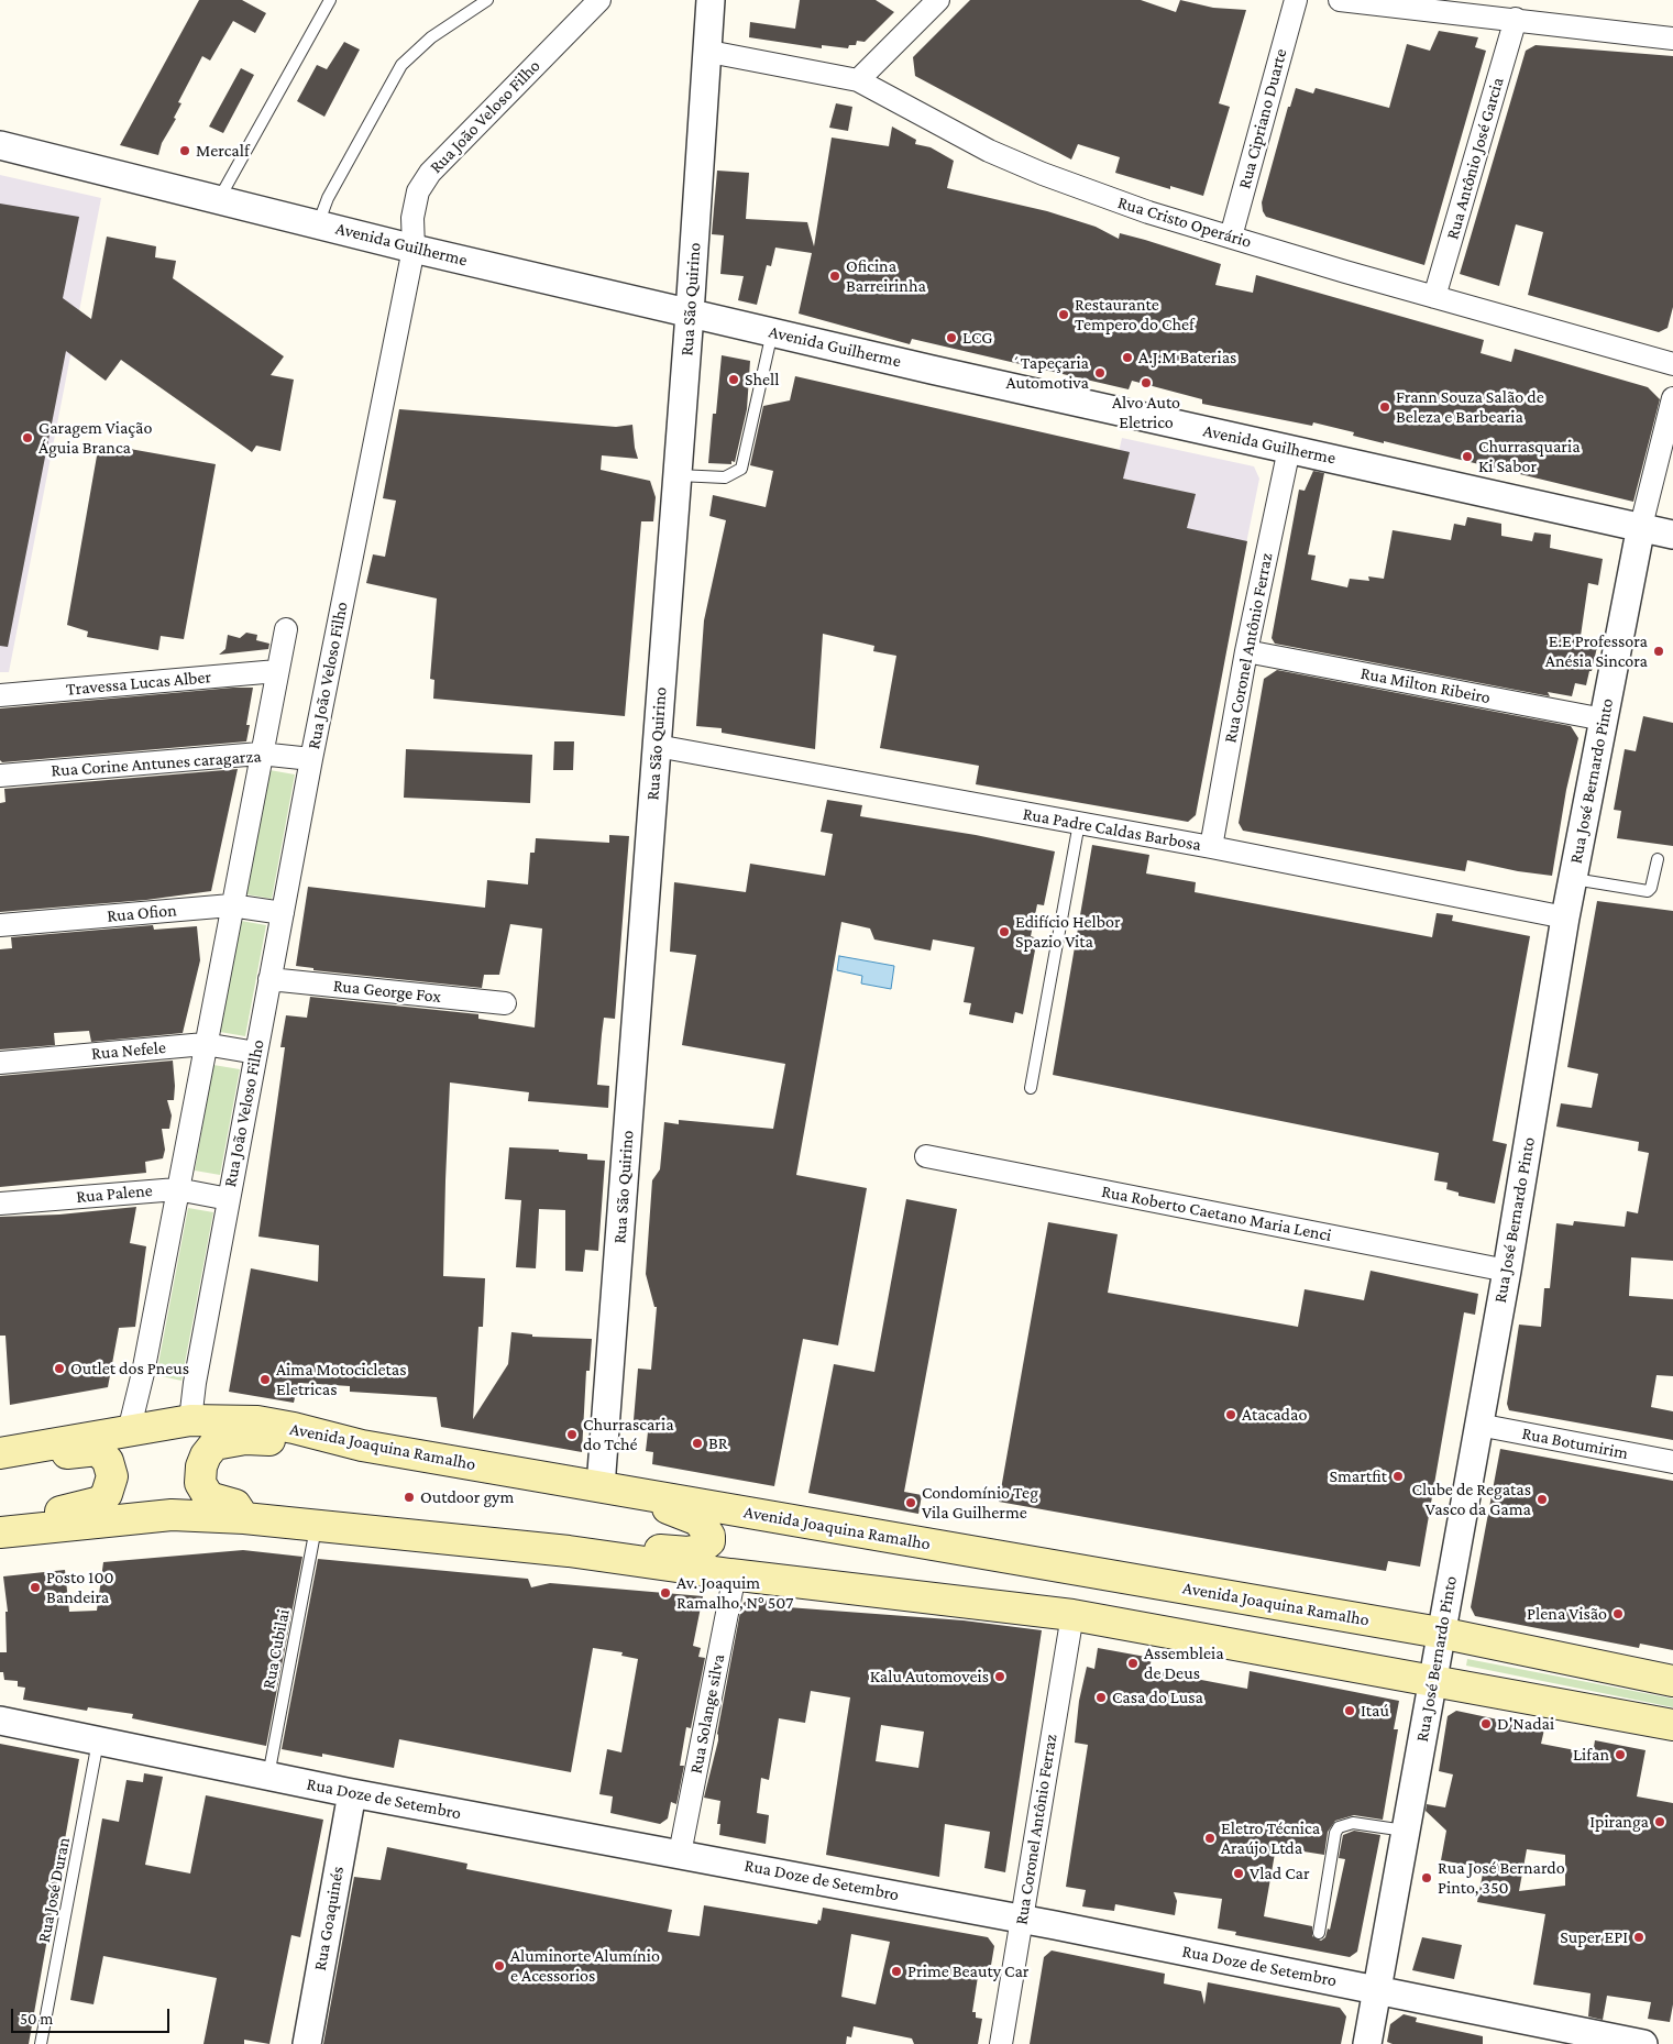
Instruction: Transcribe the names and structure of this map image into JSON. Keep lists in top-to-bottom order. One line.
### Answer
{"streets":{"main road":["Avenida Joaquina Ramalho"],"street":["Rua João Veloso Filho","Rua Cipriano Duarte","Rua Antônio José Garcia","Rua Cristo Operário","Avenida Guilherme","Rua São Quirino","Rua Coronel Antônio Ferraz","Travessa Lucas Alber","Rua Milton Ribeiro","Rua Corine Antunes caragarza","Rua José Bernardo Pinto","Rua Padre Caldas Barbosa","Rua Ofion","Rua George Fox","Rua Nefele","Rua Palene","Rua Roberto Caetano Maria Lenci","Rua Botumirim","Rua Solange silva","Rua Doze de Setembro","Rua Goaquinés"],"lane":["Rua Cubilai","Rua José Duran"]},"crossings":[["Rua João Veloso Filho","Avenida Guilherme"],["Rua João Veloso Filho","Rua Corine Antunes caragarza"],["Rua João Veloso Filho","Rua Ofion"],["Rua João Veloso Filho","Rua George Fox"],["Rua João Veloso Filho","Rua Nefele"],["Rua João Veloso Filho","Rua Palene"],["Rua João Veloso Filho","Avenida Joaquina Ramalho"],["Rua Cipriano Duarte","Rua Cristo Operário"],["Rua Antônio José Garcia","Rua Cristo Operário"],["Rua Cristo Operário","Rua São Quirino"],["Avenida Guilherme","Rua São Quirino"],["Avenida Guilherme","Rua Coronel Antônio Ferraz"],["Avenida Guilherme","Rua José Bernardo Pinto"],["Rua São Quirino","Rua Padre Caldas Barbosa"],["Rua São Quirino","Avenida Joaquina Ramalho"],["Rua Coronel Antônio Ferraz","Rua Milton Ribeiro"],["Rua Coronel Antônio Ferraz","Rua Padre Caldas Barbosa"],["Rua Coronel Antônio Ferraz","Rua Doze de Setembro"],["Rua Milton Ribeiro","Rua José Bernardo Pinto"],["Rua José Bernardo Pinto","Rua Padre Caldas Barbosa"],["Rua José Bernardo Pinto","Rua Roberto Caetano Maria Lenci"],["Rua José Bernardo Pinto","Rua Botumirim"],["Rua José Bernardo Pinto","Avenida Joaquina Ramalho"],["Rua José Bernardo Pinto","Rua Doze de Setembro"],["Rua Cubilai","Rua Doze de Setembro"],["Rua Solange silva","Rua Doze de Setembro"],["Rua Doze de Setembro","Rua José Duran"],["Rua Doze de Setembro","Rua Goaquinés"]],"places":["Mercalf","Oficina Barreirinha","Restaurante Tempero do Chef","LCG","A.J.M Baterias","´Tapeçaria Automotiva","Shell","Alvo Auto Eletrico","Frann Souza Salão de Beleza e Barbearia","Garagem Viação Águia Branca","Churrasquaria Ki Sabor","E.E Professora Anésia Sincora","Edifício Helbor Spazio Vita","Outlet dos Pneus","Aima Motocicletas Eletricas","Atacadao","Churrascaria do Tché","BR","Smartfit","Outdoor gym","Clube de Regatas Vasco da Gama","Condomínio Teg Vila Guilherme","Posto 100 Bandeira","Av. Joaquim Ramalho, N° 507","Plena Visão","Assembleia de Deus","Kalu Automoveis","Casa do Lusa","Itaú","D'Nadai","Lifan","Ipiranga","Eletro Técnica Araújo Ltda","Vlad Car","Rua José Bernardo Pinto, 350","Super EPI","Aluminorte Alumínio e Acessorios","Prime Beauty Car"],"scale_bar":"50 m"}
